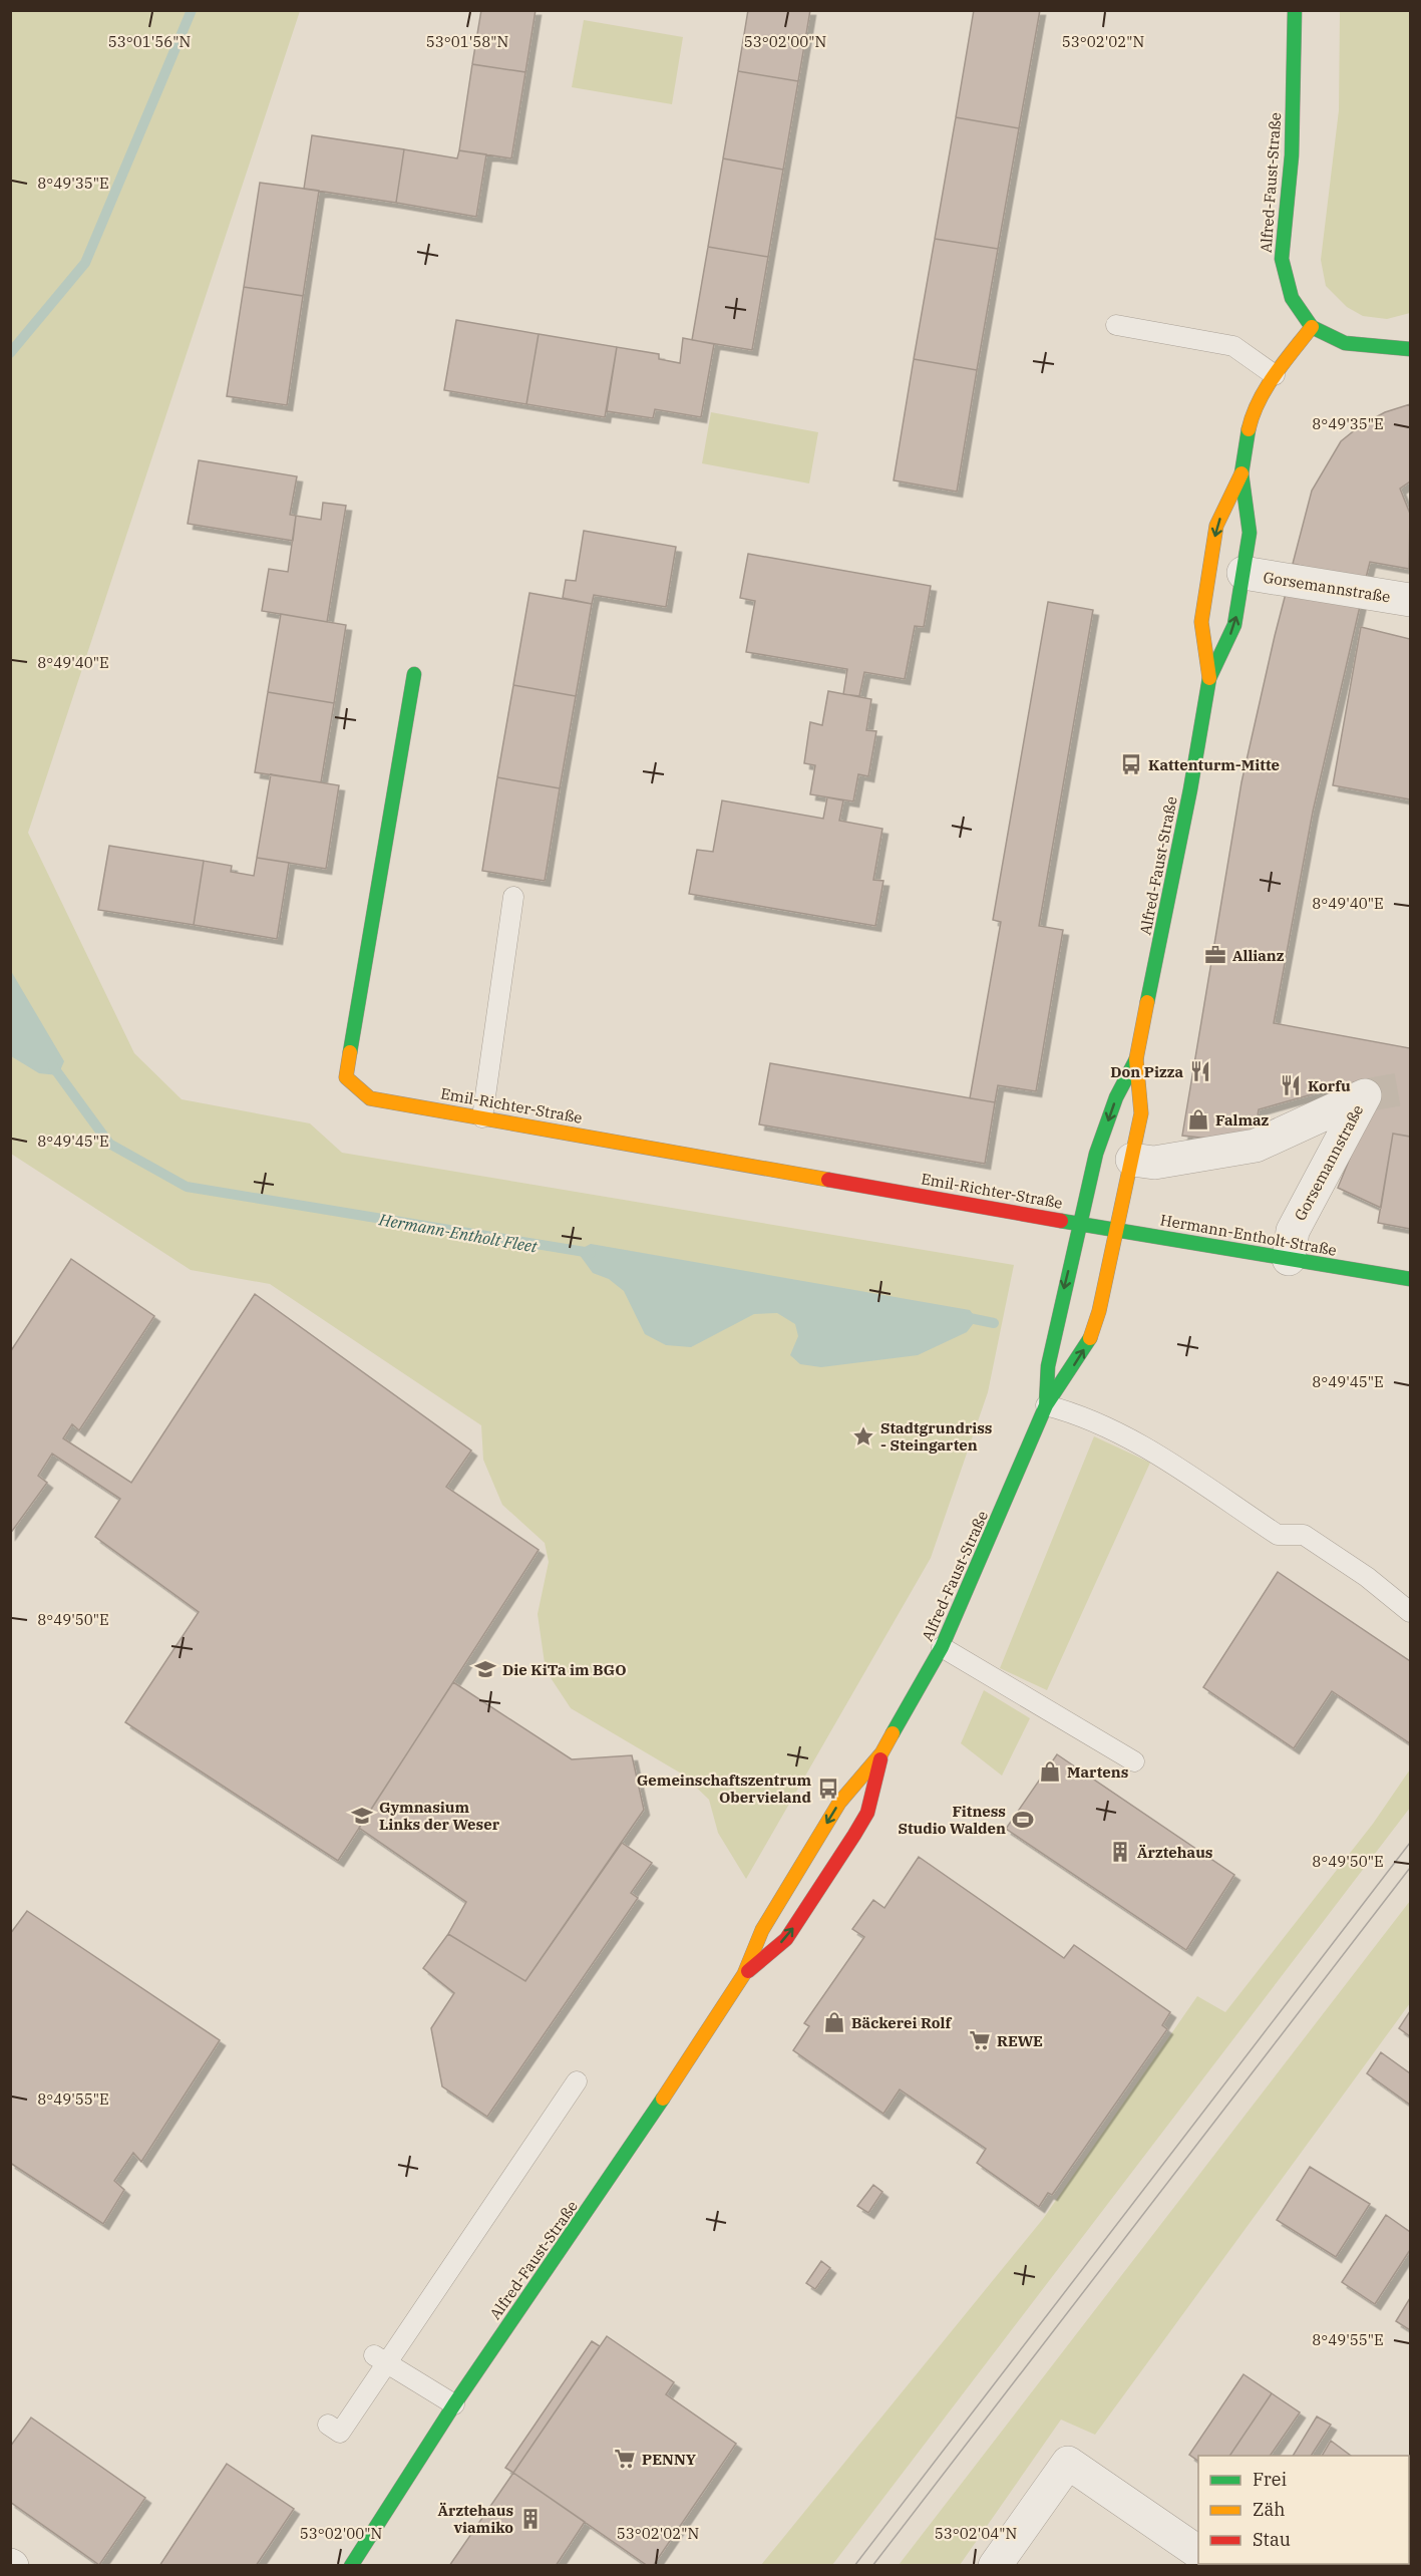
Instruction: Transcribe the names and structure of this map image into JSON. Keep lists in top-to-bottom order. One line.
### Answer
{"streets":{"street":["Alfred-Faust-Straße","Gorsemannstraße","Emil-Richter-Straße","Hermann-Entholt-Straße"]},"crossings":[["Alfred-Faust-Straße","Gorsemannstraße"],["Alfred-Faust-Straße","Emil-Richter-Straße"],["Alfred-Faust-Straße","Hermann-Entholt-Straße"],["Gorsemannstraße","Hermann-Entholt-Straße"],["Emil-Richter-Straße","Hermann-Entholt-Straße"]],"water":["Hermann-Entholt Fleet"],"places":{"bus stop":["Kattenturm-Mitte","Gemeinschaftszentrum Obervieland"],"office":["Allianz"],"restaurant":["Don Pizza","Korfu"],"shop":["Falmaz","Martens","Bäckerei Rolf"],"place":["Stadtgrundriss - Steingarten"],"school or university":["Die KiTa im BGO","Gymnasium Links der Weser"],"sports":["Fitness Studio Walden"],"building":["Ärztehaus","Ärztehaus viamiko"],"supermarket":["REWE","PENNY"]},"legend":["Frei","Zäh","Stau"],"coordinates":["53°01'56\"N","53°01'58\"N","53°02'00\"N","53°02'02\"N","8°49'35\"E","8°49'40\"E","8°49'45\"E","8°49'50\"E","8°49'55\"E","53°02'04\"N"]}
